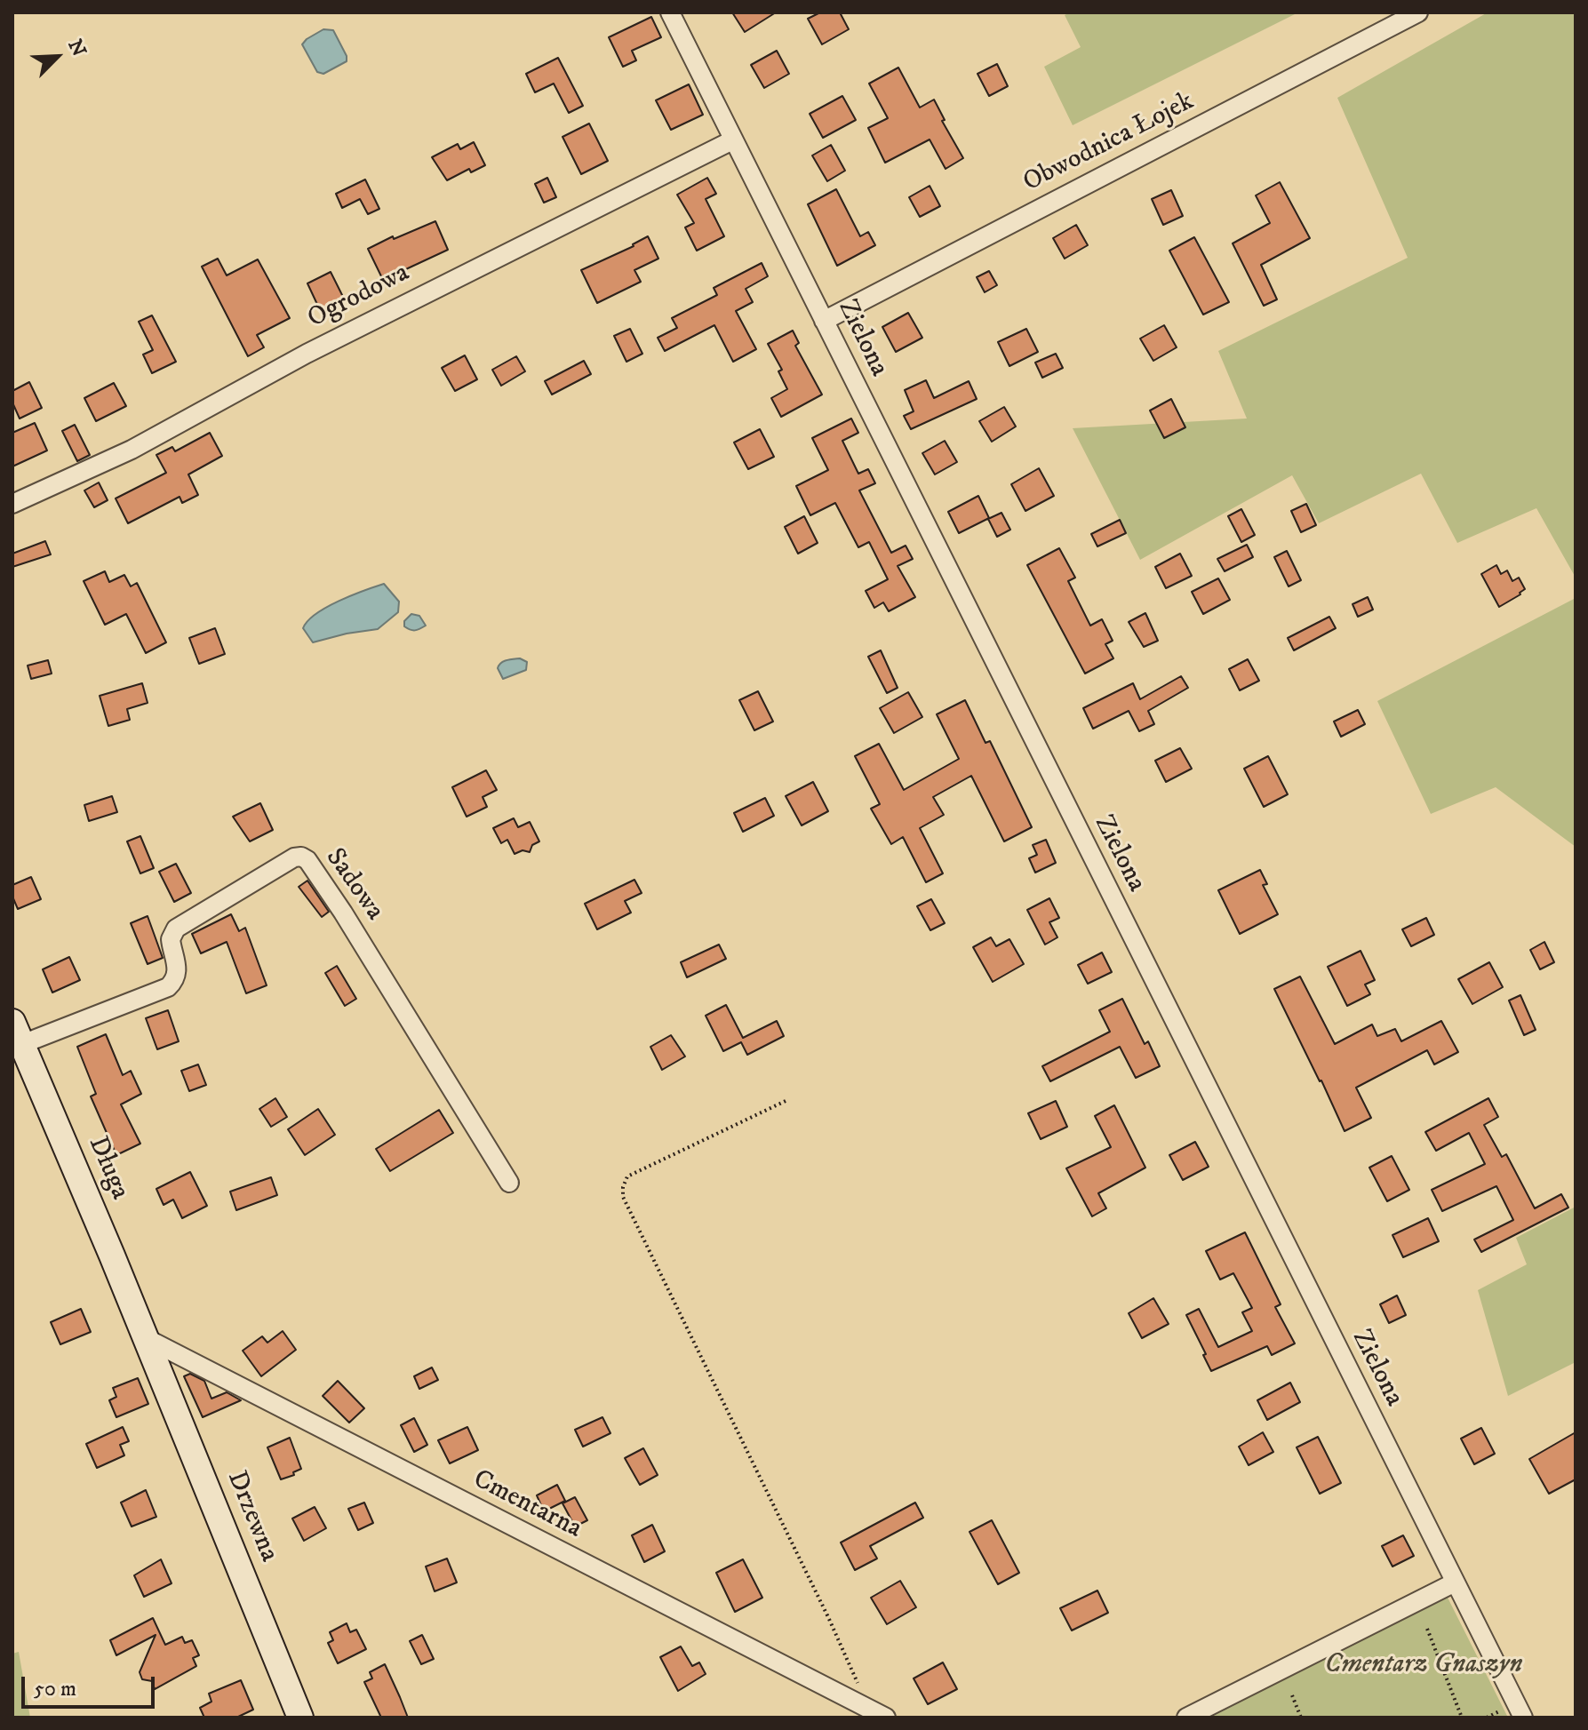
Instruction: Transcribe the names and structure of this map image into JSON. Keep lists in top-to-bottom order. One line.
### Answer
{"streets":{"street":["Obwodnica Łojek","Ogrodowa","Zielona","Sadowa","Długa","Cmentarna","Drzewna"]},"crossings":[["Obwodnica Łojek","Zielona"],["Ogrodowa","Zielona"],["Sadowa","Długa"],["Długa","Cmentarna"],["Długa","Drzewna"],["Cmentarna","Drzewna"]],"parks":["Cmentarz Gnaszyn"],"scale_bar":"50 m","north":"top right"}
